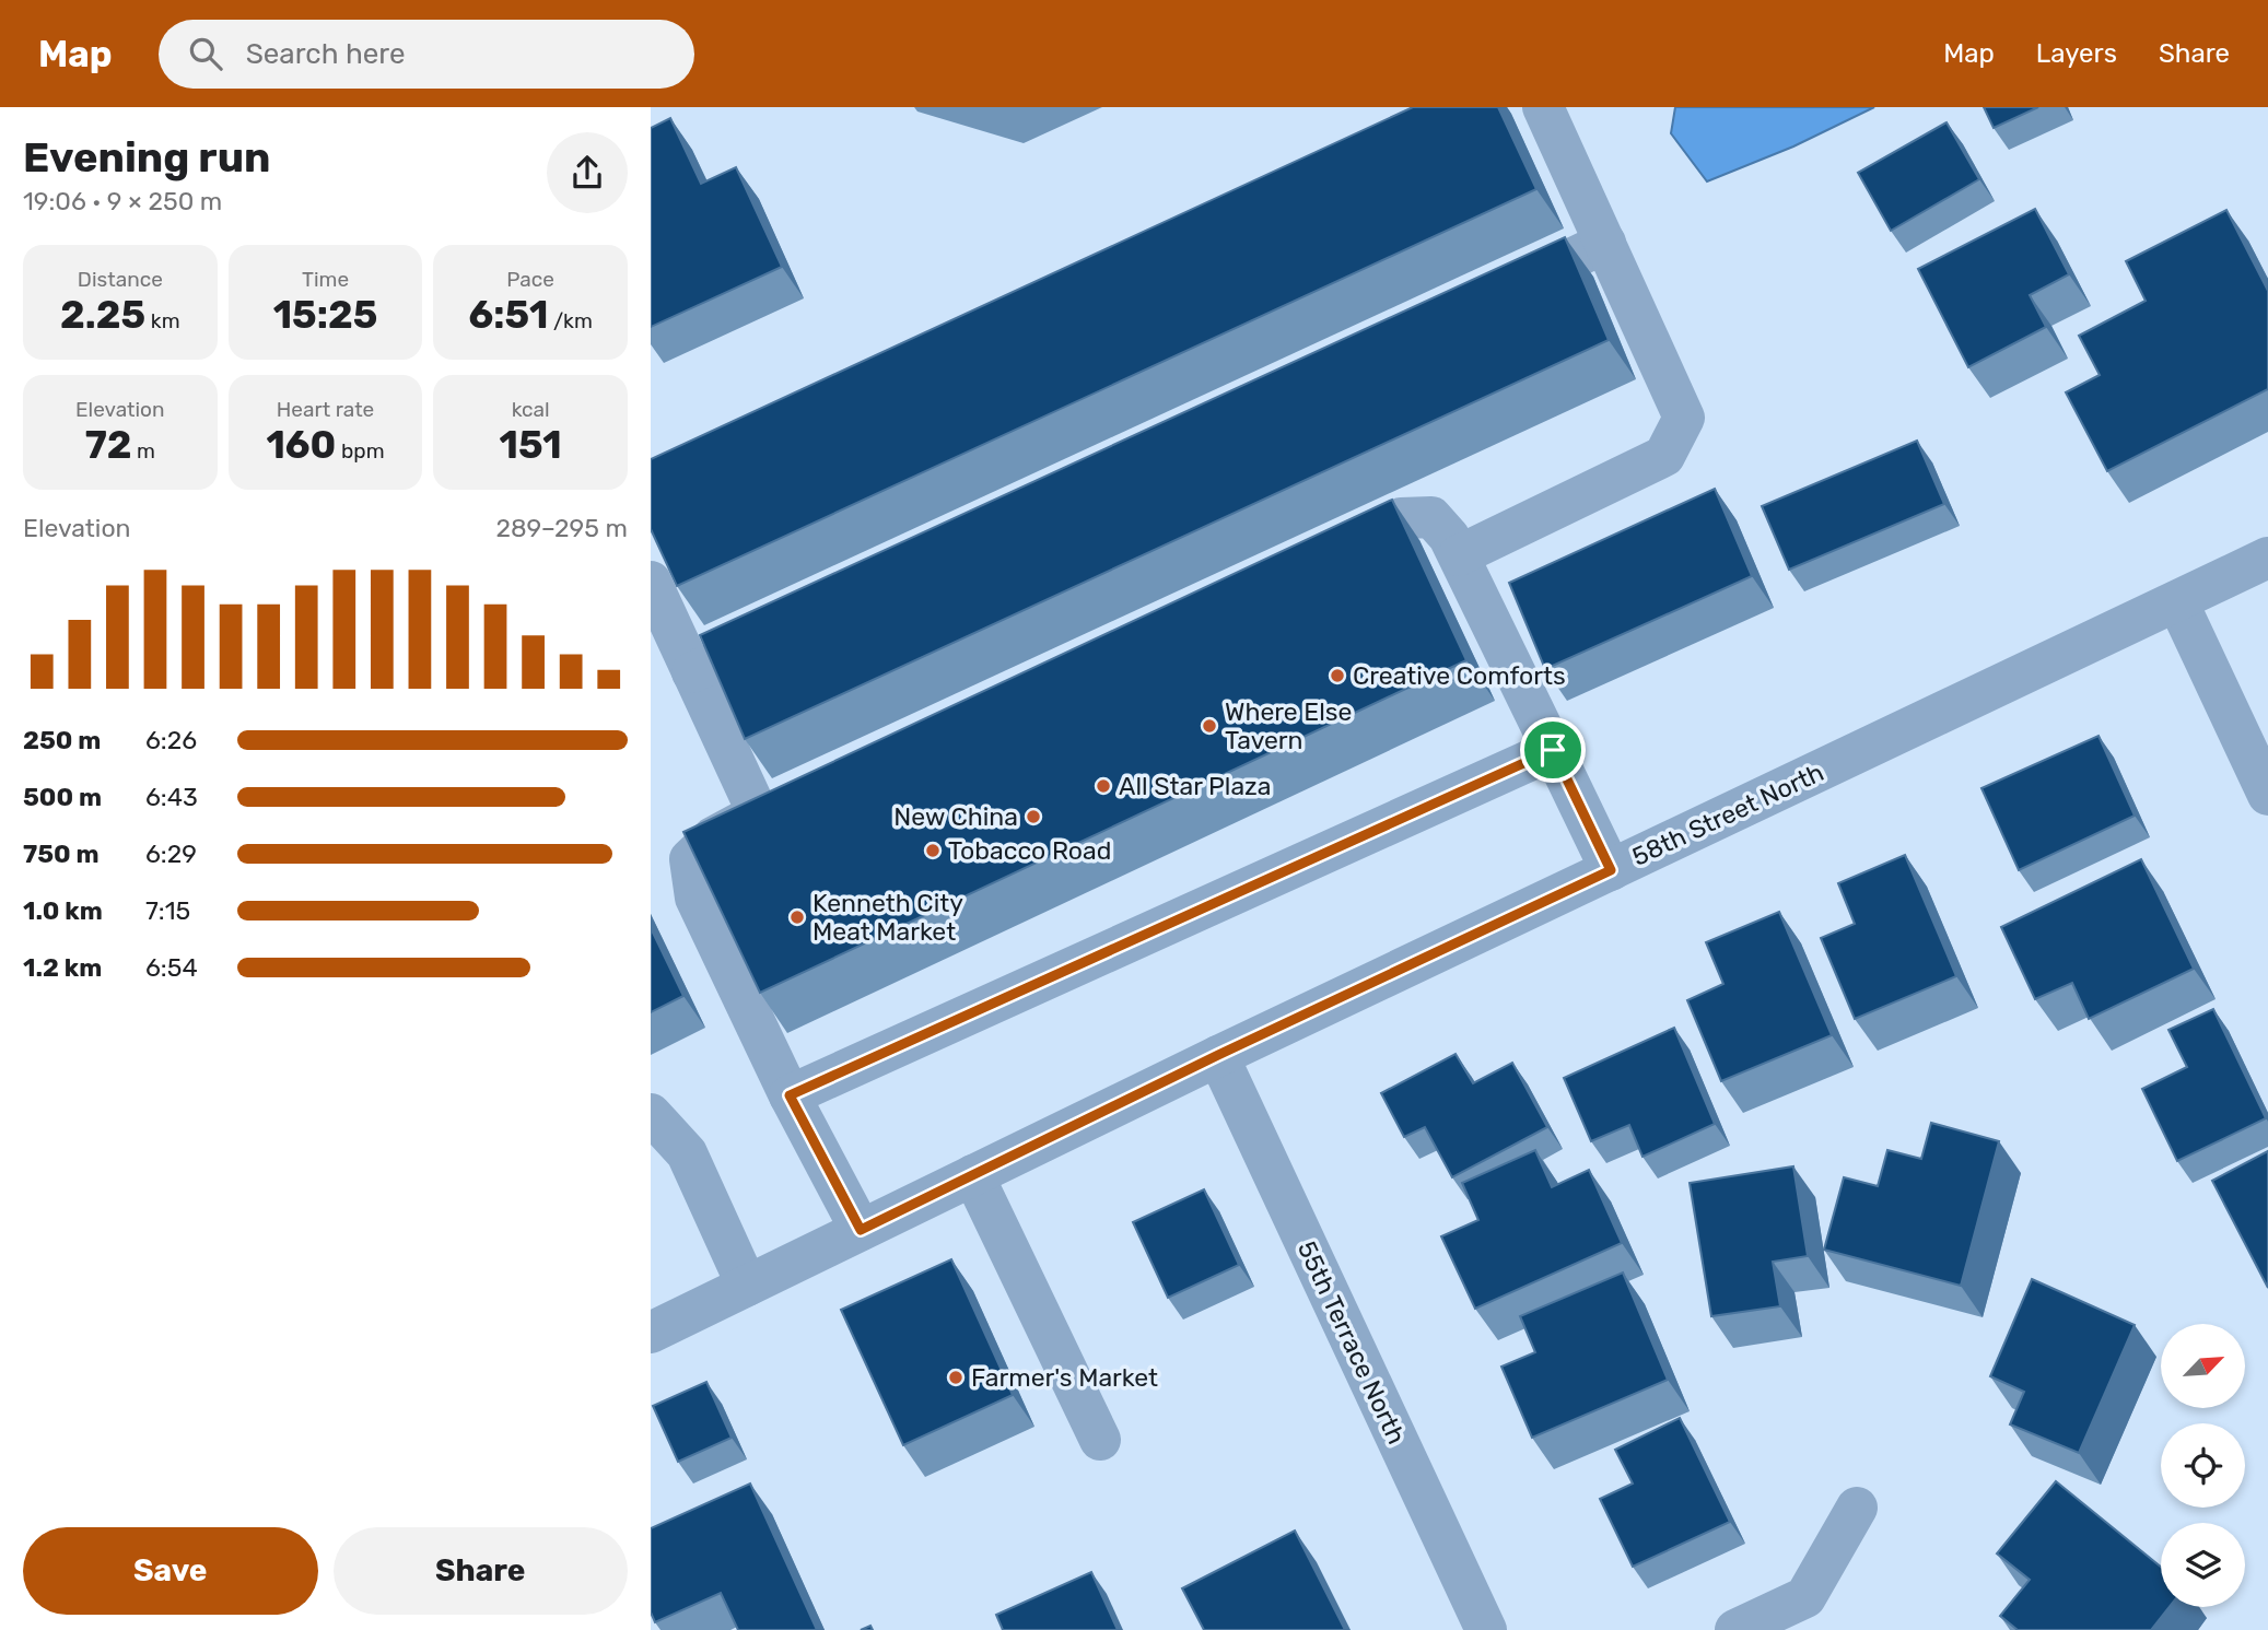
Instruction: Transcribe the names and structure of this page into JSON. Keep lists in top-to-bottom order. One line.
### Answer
{"streets":{"street":["58th Street North","55th Terrace North"]},"crossings":[["58th Street North","55th Terrace North"]],"places":["Creative Comforts","Where Else Tavern","All Star Plaza","New China","Tobacco Road","Kenneth City Meat Market","Farmer's Market"],"north":"top right","page":{"header":"Map","search":"Search here","nav":["Map","Layers","Share"],"heading":["Evening run","19:06 · 9 × 250 m"],"stats":[["Distance","2.25 km"],["Time","15:25"],["Pace","6:51 /km"],["Elevation","72 m"],["Heart rate","160 bpm"],["kcal","151"]],"chart":["Elevation","289–295 m"],"list":[{"name":"250 m","note":"6:26"},{"name":"500 m","note":"6:43"},{"name":"750 m","note":"6:29"},{"name":"1.0 km","note":"7:15"},{"name":"1.2 km","note":"6:54"}],"buttons":["Save","Share"]}}
